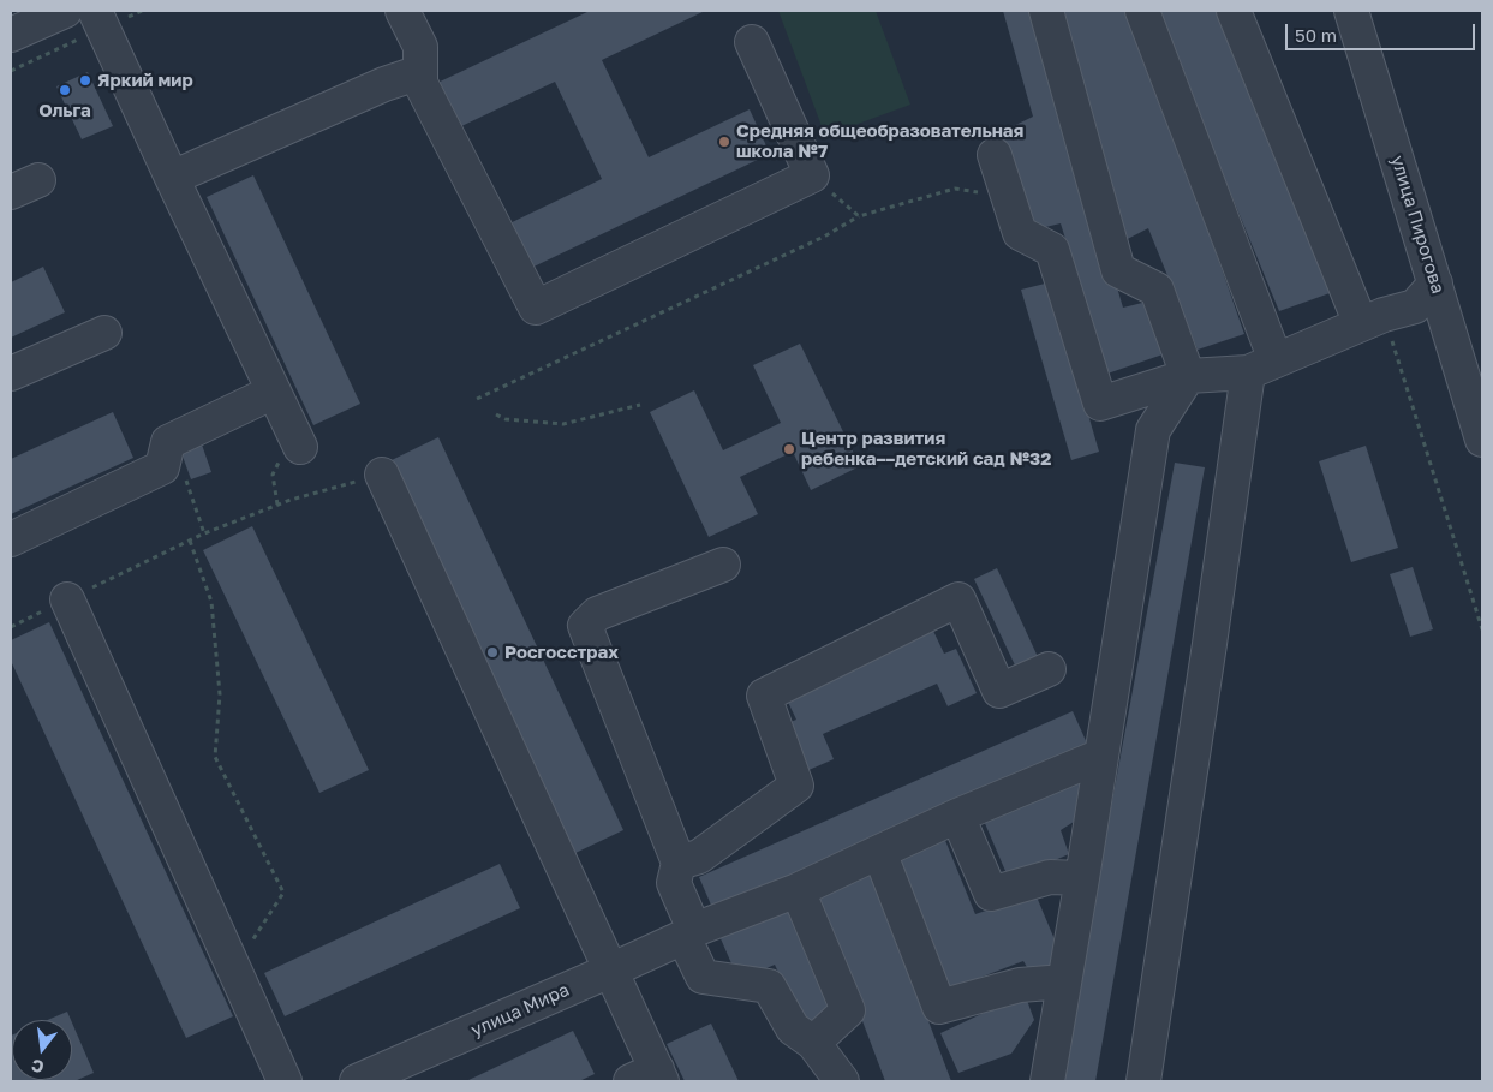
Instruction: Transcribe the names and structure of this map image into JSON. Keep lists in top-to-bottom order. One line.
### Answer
{"streets":{"street":["улица Пирогова","улица Мира"]},"places":["Яркий мир","Ольга","Средняя общеобразовательная школа №7","Центр развития ребенка––детский сад №32","Росгосстрах"],"scale_bar":"50 m","north":"bottom"}
